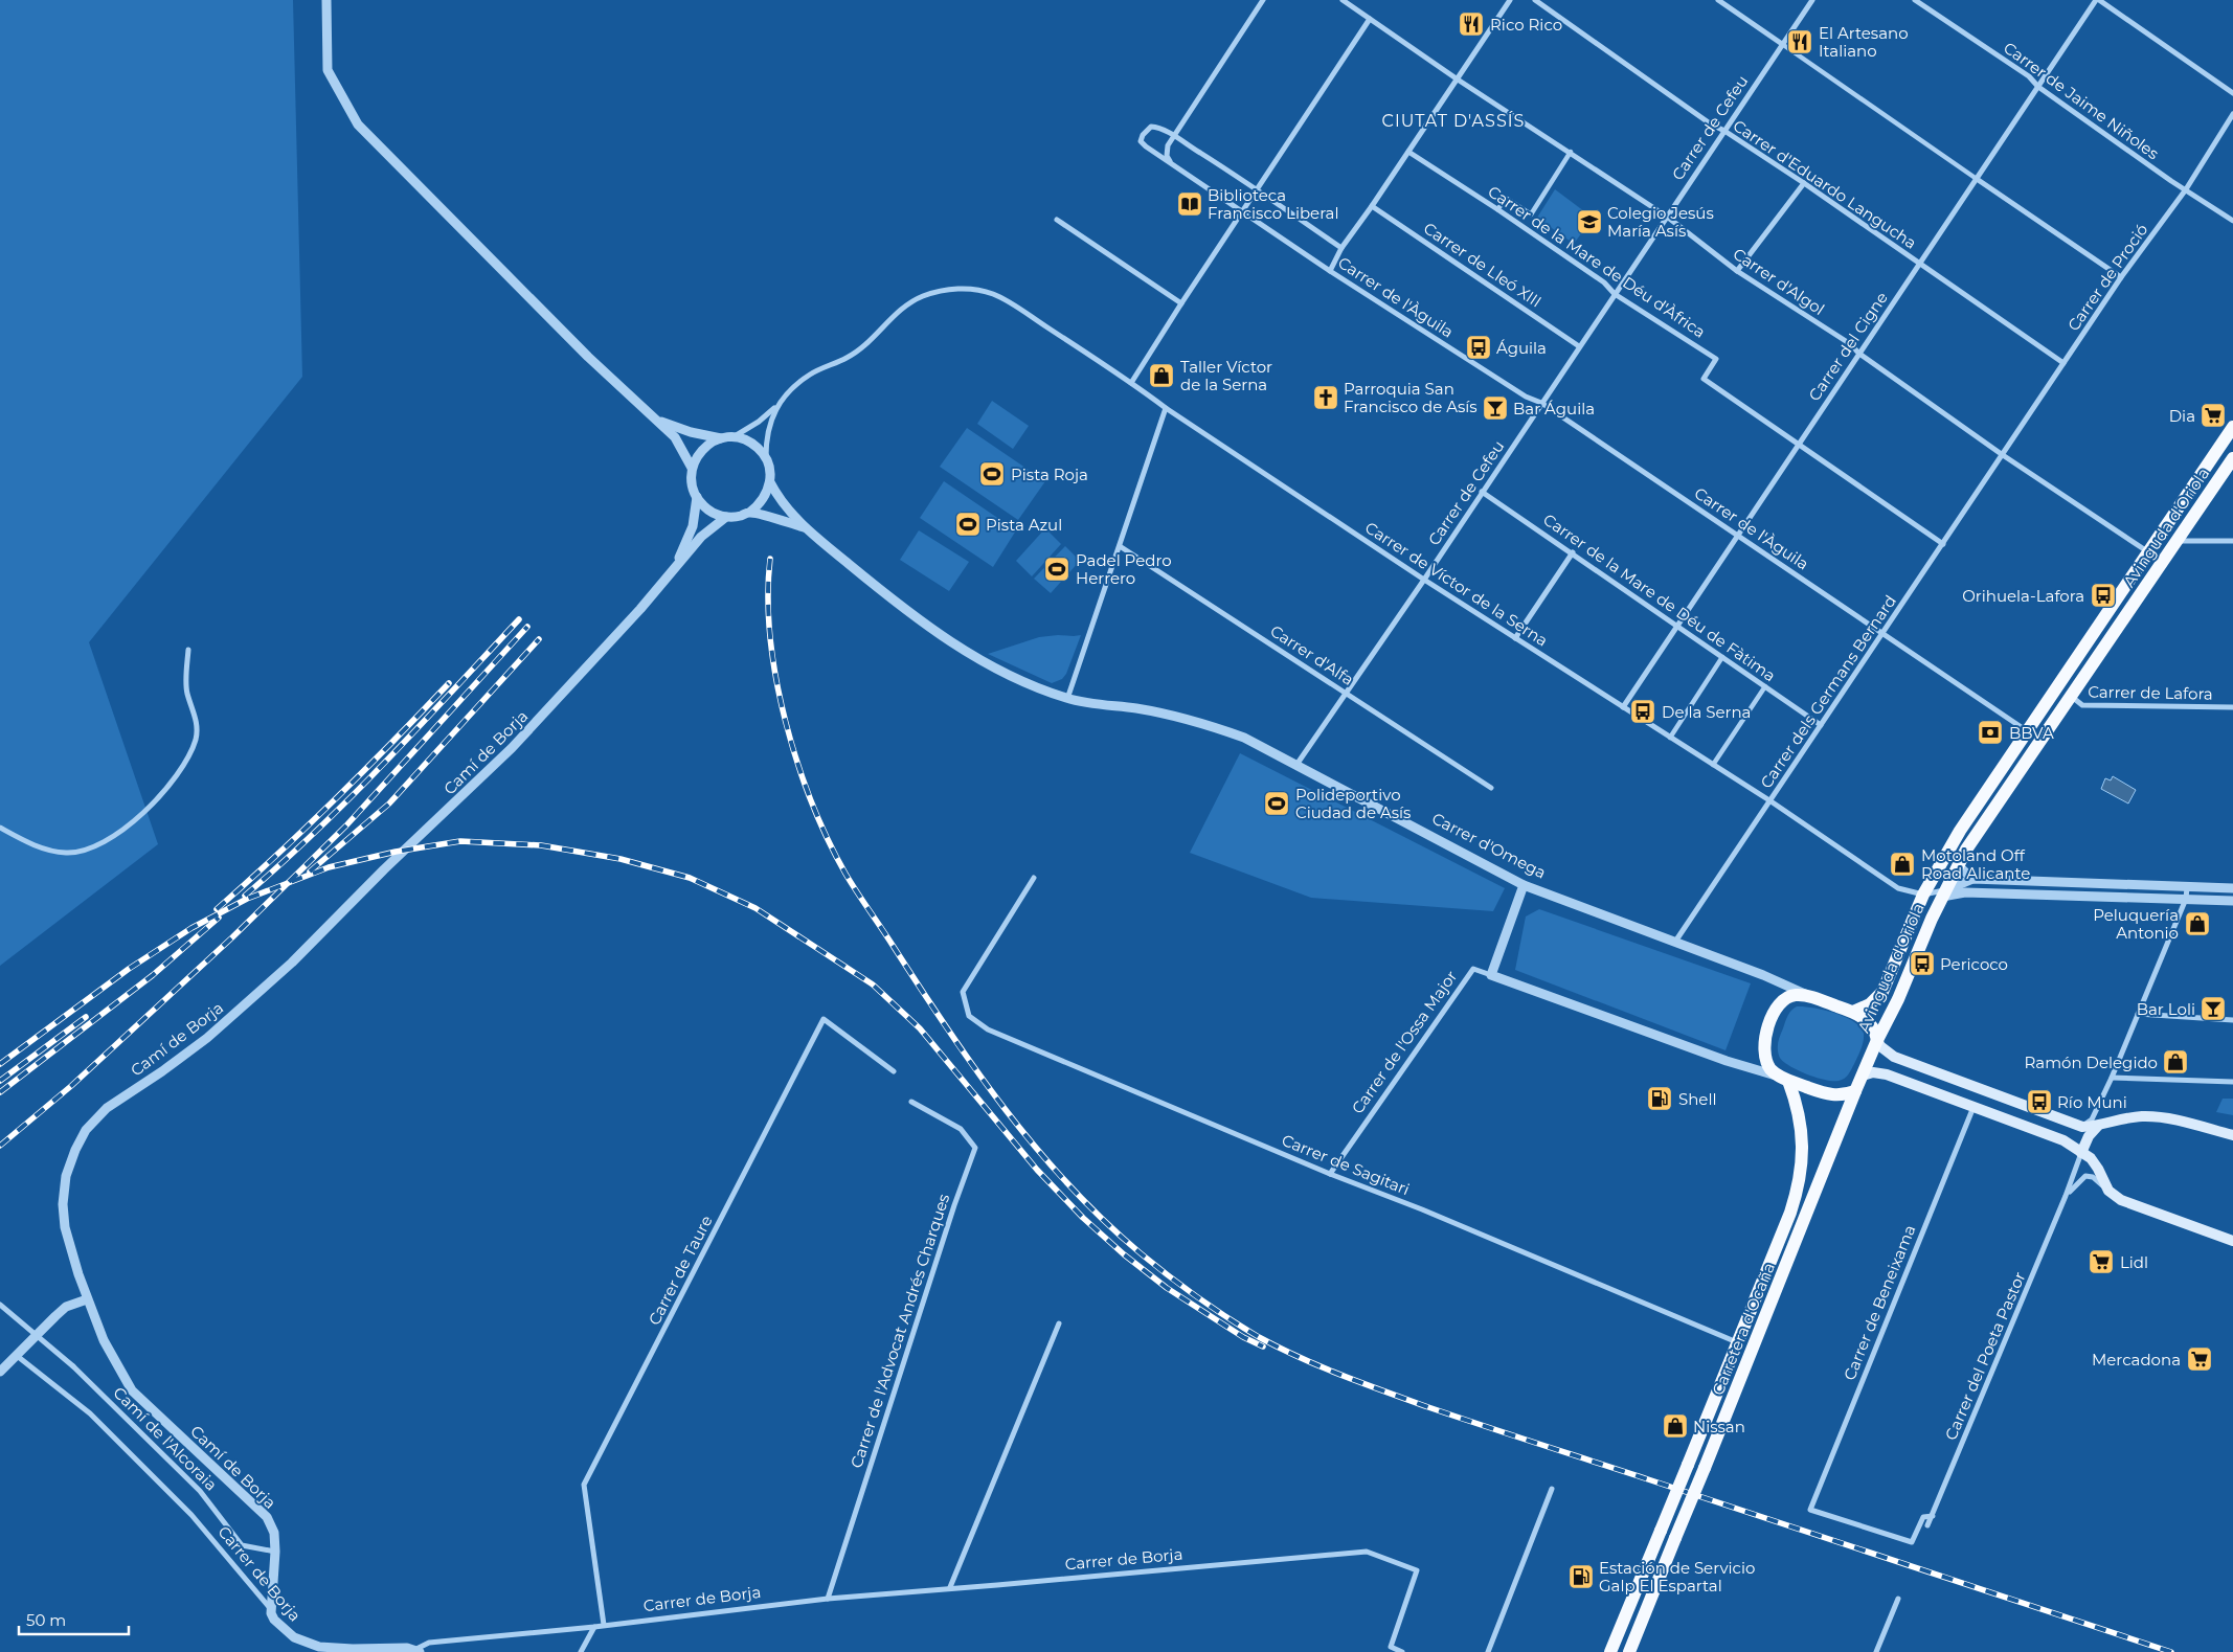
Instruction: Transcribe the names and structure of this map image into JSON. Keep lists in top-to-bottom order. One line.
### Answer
{"streets":{"main road":["Avinguda d'Oriola","Carrer d'Omega","Carretera d'Ocaña"],"street":["Carrer de Jaime Niñoles","Carrer de Cefeu","Carrer d'Eduardo Langucha","Carrer de la Mare de Déu d'Àfrica","Carrer de Lleó XIII","Carrer de Proció","Carrer d'Algol","Carrer de l'Àguila","Carrer del Cigne","Carrer de Víctor de la Serna","Carrer de la Mare de Déu de Fàtima","Carrer d'Alfa","Carrer dels Germans Bernard","Carrer de Lafora","Camí de Borja","Carrer de l'Ossa Major","Carrer de Sagitari","Carrer de Taure","Carrer de Beneixama","Carrer de l'Advocat Andrés Charques","Carrer del Poeta Pastor","Camí de l'Alcoraia","Carrer de Borja"]},"crossings":[["Carrer de Jaime Niñoles","Carrer de Proció"],["Carrer de Jaime Niñoles","Carrer del Cigne"],["Carrer de Cefeu","Carrer d'Eduardo Langucha"],["Carrer de Cefeu","Carrer de la Mare de Déu d'Àfrica"],["Carrer de Cefeu","Carrer de Lleó XIII"],["Carrer de Cefeu","Carrer d'Algol"],["Carrer de Cefeu","Carrer de l'Àguila"],["Carrer de Cefeu","Carrer de Víctor de la Serna"],["Carrer de Cefeu","Carrer de la Mare de Déu de Fàtima"],["Carrer de Cefeu","Carrer d'Alfa"],["Carrer de Cefeu","Carrer d'Omega"],["Carrer d'Eduardo Langucha","Carrer de Proció"],["Carrer d'Eduardo Langucha","Carrer del Cigne"],["Carrer de la Mare de Déu d'Àfrica","Carrer del Cigne"],["Carrer de la Mare de Déu d'Àfrica","Carrer dels Germans Bernard"],["Carrer de Proció","Carrer d'Algol"],["Carrer de Proció","Carrer dels Germans Bernard"],["Carrer d'Algol","Carrer del Cigne"],["Carrer d'Algol","Avinguda d'Oriola"],["Carrer d'Algol","Carrer dels Germans Bernard"],["Carrer de l'Àguila","Carrer del Cigne"],["Carrer de l'Àguila","Avinguda d'Oriola"],["Carrer de l'Àguila","Carrer dels Germans Bernard"],["Carrer del Cigne","Carrer de Víctor de la Serna"],["Carrer del Cigne","Carrer de la Mare de Déu de Fàtima"],["Avinguda d'Oriola","Carrer de Víctor de la Serna"],["Avinguda d'Oriola","Carrer de Lafora"],["Avinguda d'Oriola","Carrer d'Omega"],["Avinguda d'Oriola","Carretera d'Ocaña"],["Carrer de Víctor de la Serna","Carrer dels Germans Bernard"],["Carrer de la Mare de Déu de Fàtima","Carrer dels Germans Bernard"],["Carrer dels Germans Bernard","Carrer d'Omega"],["Camí de Borja","Carrer d'Omega"],["Camí de Borja","Camí de l'Alcoraia"],["Camí de Borja","Carrer de Borja"],["Carrer d'Omega","Carretera d'Ocaña"],["Carrer de l'Ossa Major","Carrer de Sagitari"],["Carrer de Sagitari","Carretera d'Ocaña"],["Carrer de Taure","Carrer de Borja"],["Carrer de Beneixama","Carrer del Poeta Pastor"],["Carrer de l'Advocat Andrés Charques","Carrer de Borja"]],"districts":["CIUTAT D'ASSÍS"],"places":{"restaurant":["Rico Rico","El Artesano Italiano"],"library":["Biblioteca Francisco Liberal"],"school or university":["Colegio Jesús María Asís"],"bus stop":["Águila","Orihuela-Lafora","De la Serna","Pericoco","Río Muni"],"shop":["Taller Víctor de la Serna","Motoland Off Road Alicante","Peluquería Antonio","Ramón Delegido","Nissan"],"church":["Parroquia San Francisco de Asís"],"bar":["Bar Águila","Bar Loli"],"supermarket":["Dia","Lidl","Mercadona"],"sports":["Pista Roja","Pista Azul","Padel Pedro Herrero","Polideportivo Ciudad de Asís"],"bank":["BBVA"],"fuel station":["Shell","Estación de Servicio Galp El Espartal"]},"scale_bar":"50 m"}
